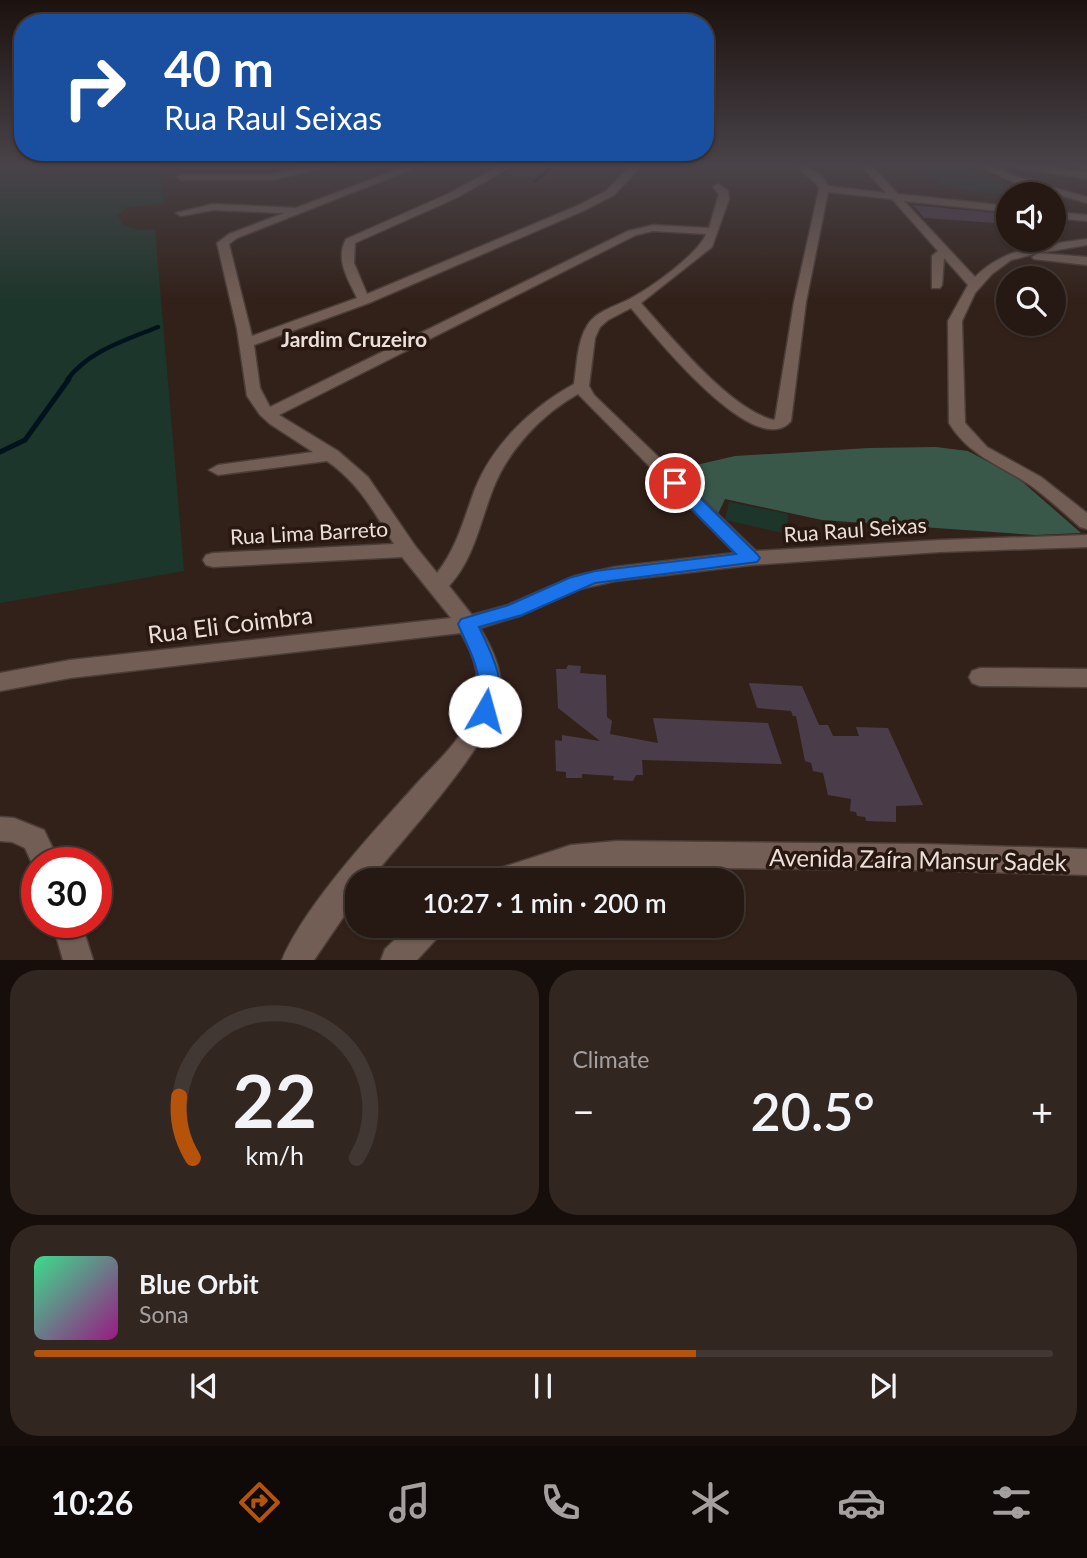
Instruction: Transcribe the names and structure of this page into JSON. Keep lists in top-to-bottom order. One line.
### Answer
{"streets":{"street":["Rua Raul Seixas","Rua Lima Barreto","Rua Eli Coimbra","Avenida Zaíra Mansur Sadek"]},"crossings":[["Rua Raul Seixas","Rua Eli Coimbra"]],"districts":["Jardim Cruzeiro"],"page":{"turn":["40 m","Rua Raul Seixas"],"limit":"30","trip":"10:27 · 1 min · 200 m","tile":"Climate","heat":["−","20.5°","+"],"song":["Blue Orbit","Sona"],"tabs":"10:26","gauge":["22","km/h"]}}
